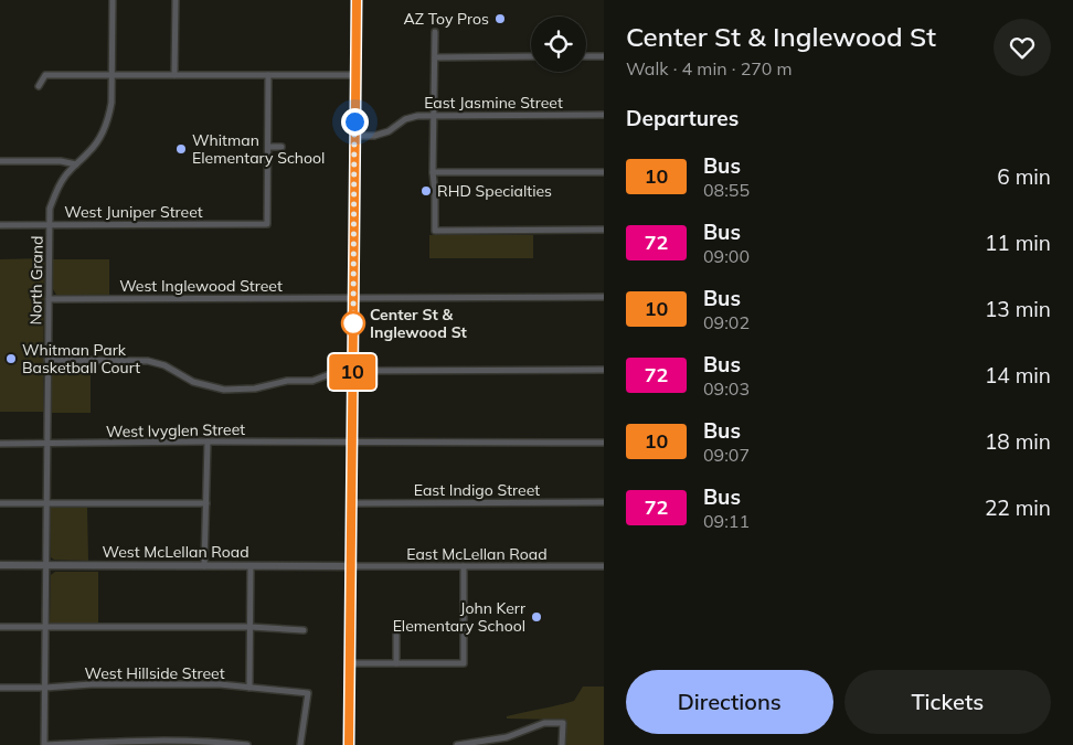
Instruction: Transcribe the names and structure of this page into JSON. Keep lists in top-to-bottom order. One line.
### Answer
{"streets":{"street":["East Jasmine Street","West Juniper Street","North Grand","West Inglewood Street","West Ivyglen Street","East Indigo Street","West McLellan Road","East McLellan Road","West Hillside Street"]},"crossings":[["West Juniper Street","North Grand"],["North Grand","West Inglewood Street"],["North Grand","West Ivyglen Street"],["North Grand","West McLellan Road"],["North Grand","West Hillside Street"],["West McLellan Road","East McLellan Road"]],"places":["AZ Toy Pros","Whitman Elementary School","RHD Specialties","Center St & Inglewood St","Whitman Park Basketball Court","John Kerr Elementary School"],"lines":["bus line 10"],"page":{"on_map":"10","heading":[["Center St & Inglewood St","Walk · 4 min · 270 m"],"Departures"],"list":[{"mark":"10","name":"Bus","note":"08:55","value":"6 min"},{"mark":"72","name":"Bus","note":"09:00","value":"11 min"},{"mark":"10","name":"Bus","note":"09:02","value":"13 min"},{"mark":"72","name":"Bus","note":"09:03","value":"14 min"},{"mark":"10","name":"Bus","note":"09:07","value":"18 min"},{"mark":"72","name":"Bus","note":"09:11","value":"22 min"}],"buttons":["Directions","Tickets"]}}
